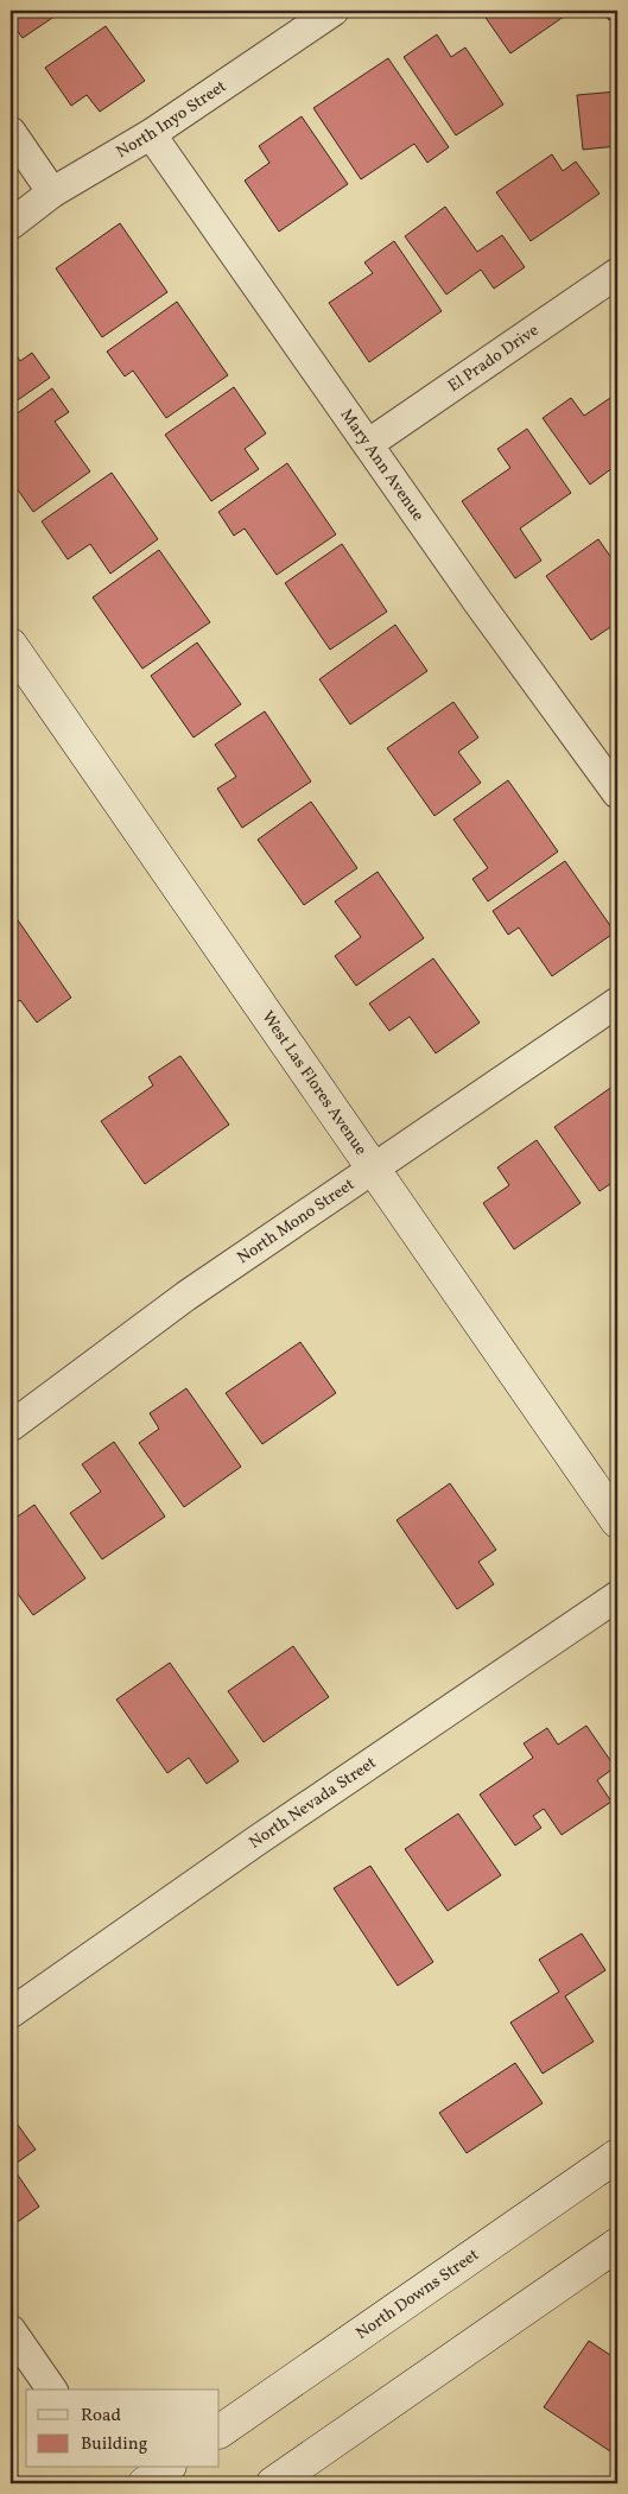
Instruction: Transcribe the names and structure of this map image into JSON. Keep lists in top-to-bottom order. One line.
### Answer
{"streets":{"street":["North Inyo Street","El Prado Drive","Mary Ann Avenue","West Las Flores Avenue","North Mono Street","North Nevada Street","North Downs Street"]},"crossings":[["North Inyo Street","Mary Ann Avenue"],["El Prado Drive","Mary Ann Avenue"],["West Las Flores Avenue","North Mono Street"]],"legend":["Road","Building"]}
